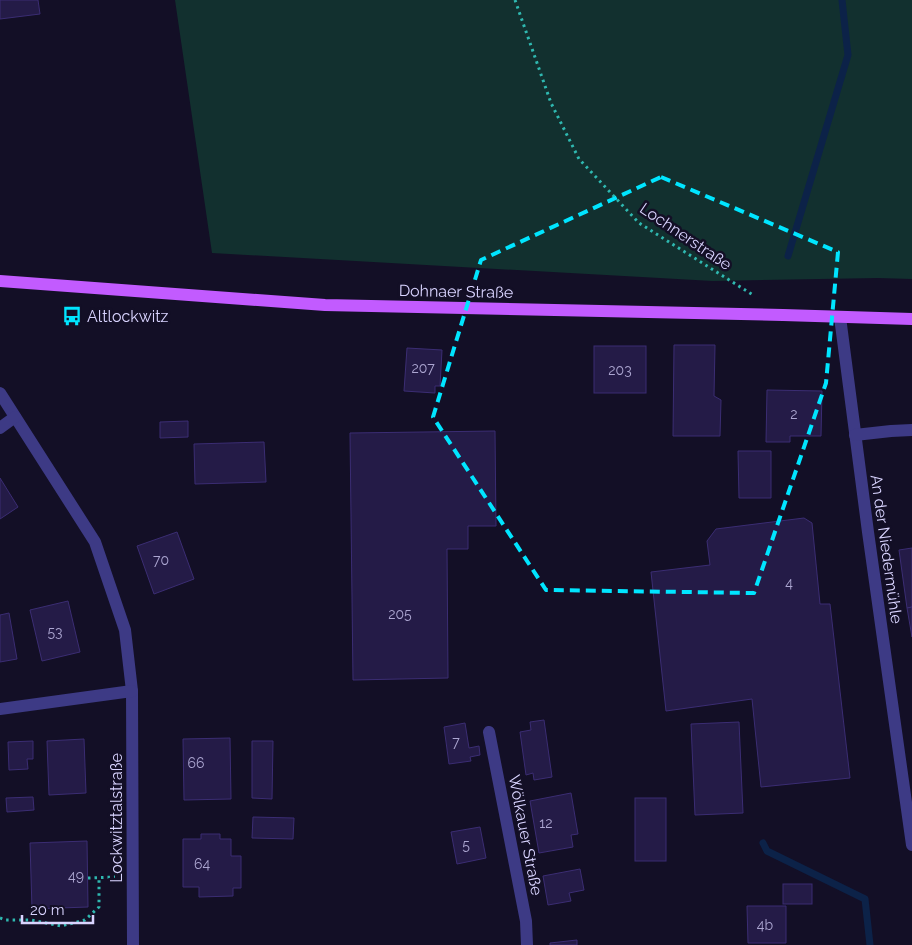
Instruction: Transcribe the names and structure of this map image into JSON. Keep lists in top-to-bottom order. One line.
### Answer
{"streets":{"main road":["Dohnaer Straße"],"street":["An der Niedermühle","Lockwitztalstraße","Wölkauer Straße"],"path":["Lochnerstraße"]},"crossings":[["Lochnerstraße","Dohnaer Straße"],["Dohnaer Straße","An der Niedermühle"]],"places":{"bus stop":["Altlockwitz"]},"house_numbers":["207","203","2","70","4","205","53","7","66","12","5","64","49","4b"],"scale_bar":"20 m"}
